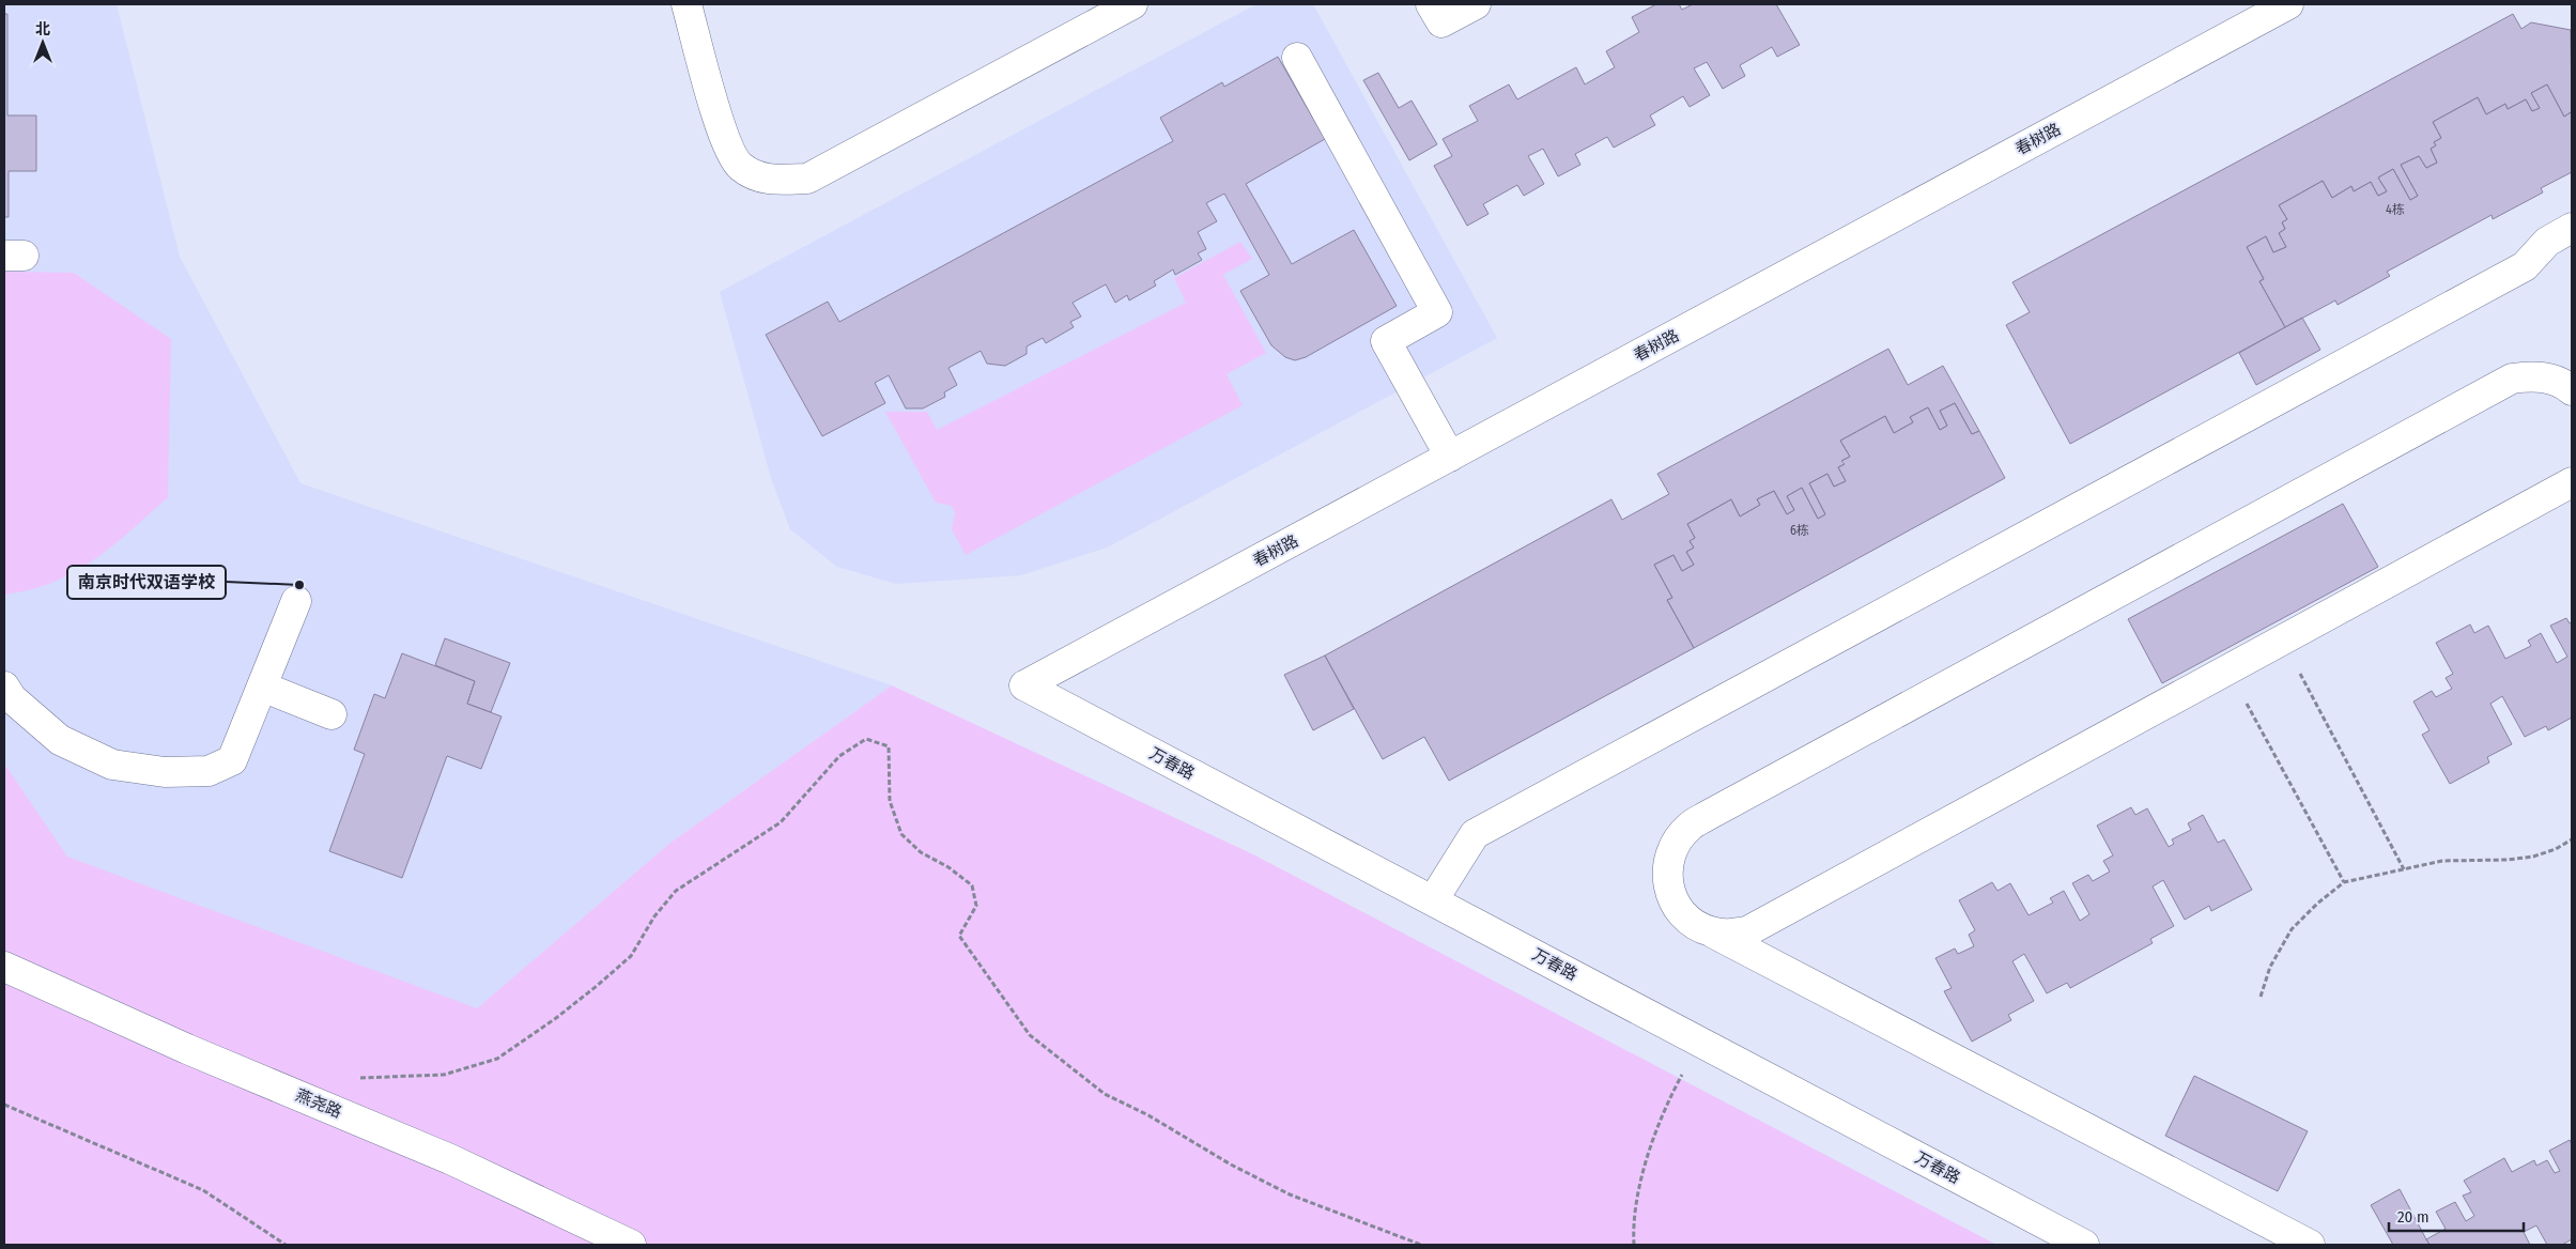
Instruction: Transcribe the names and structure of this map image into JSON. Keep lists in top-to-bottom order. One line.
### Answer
{"streets":{"street":["春树路","万春路","燕尧路"]},"crossings":[["春树路","万春路"]],"places":["南京时代双语学校"],"house_numbers":["4栋","6栋"],"scale_bar":"20 m","north":"top"}
